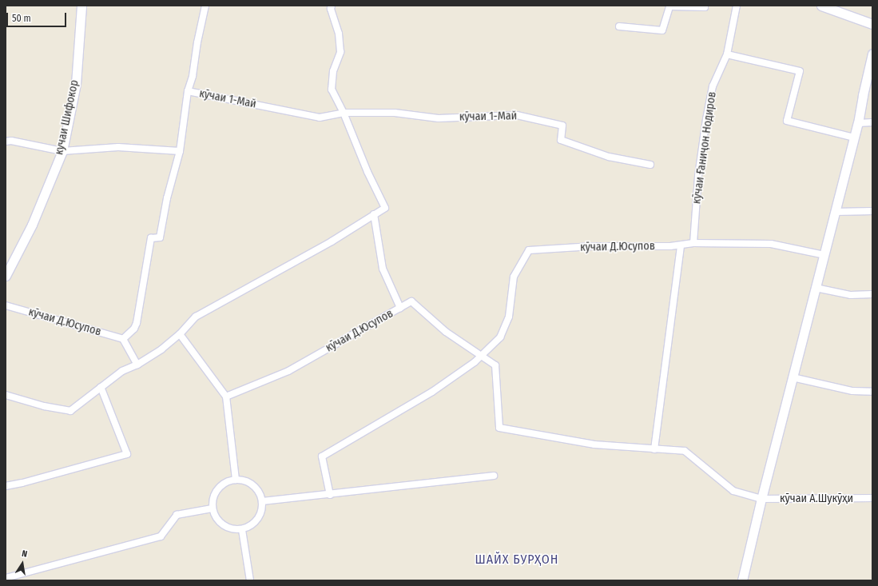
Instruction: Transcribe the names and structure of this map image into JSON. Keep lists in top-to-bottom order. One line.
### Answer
{"streets":{"street":["кӯчаи 1-Май","кучаи Шифокор","кӯчаи Ғаниҷон Нодиров","кӯчаи Д.Юсупов","кӯчаи А.Шукӯҳи"]},"crossings":[["кӯчаи Ғаниҷон Нодиров","кӯчаи Д.Юсупов"],["кӯчаи Д.Юсупов","кӯчаи А.Шукӯҳи"]],"districts":["ШАЙХ БУРҲОН"],"scale_bar":"50 m","north":"top"}
